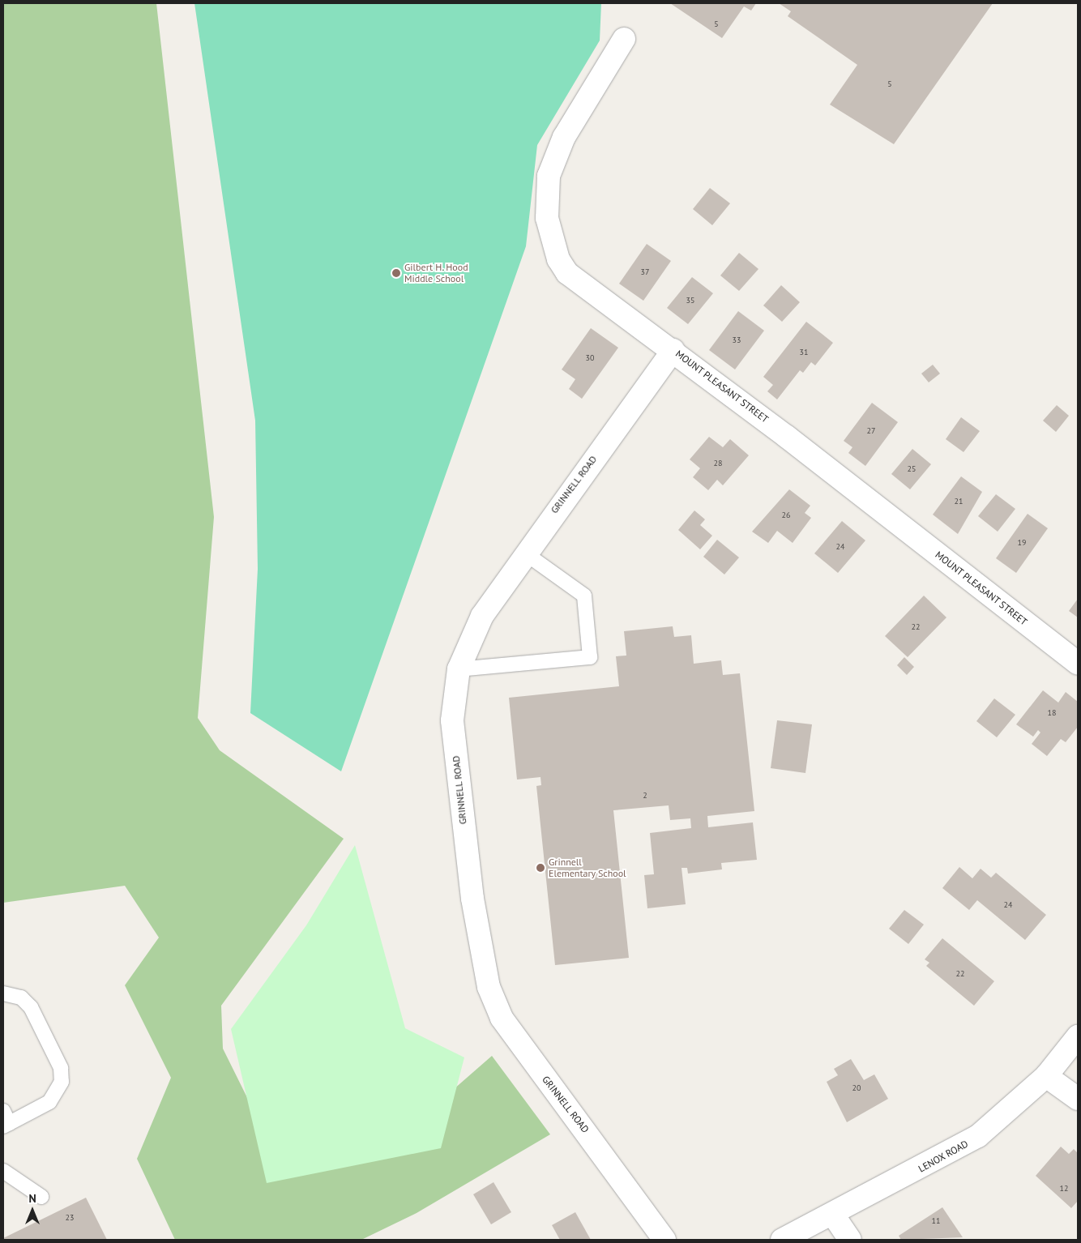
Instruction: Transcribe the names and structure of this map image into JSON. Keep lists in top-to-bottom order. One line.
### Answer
{"streets":{"street":["MOUNT PLEASANT STREET","GRINNELL ROAD","LENOX ROAD"]},"crossings":[["MOUNT PLEASANT STREET","GRINNELL ROAD"]],"places":["Gilbert H. Hood Middle School","Grinnell Elementary School"],"house_numbers":["5","5","37","35","33","31","30","27","28","25","21","26","19","24","22","18","2","24","22","20","12","23","11"],"north":"top"}
